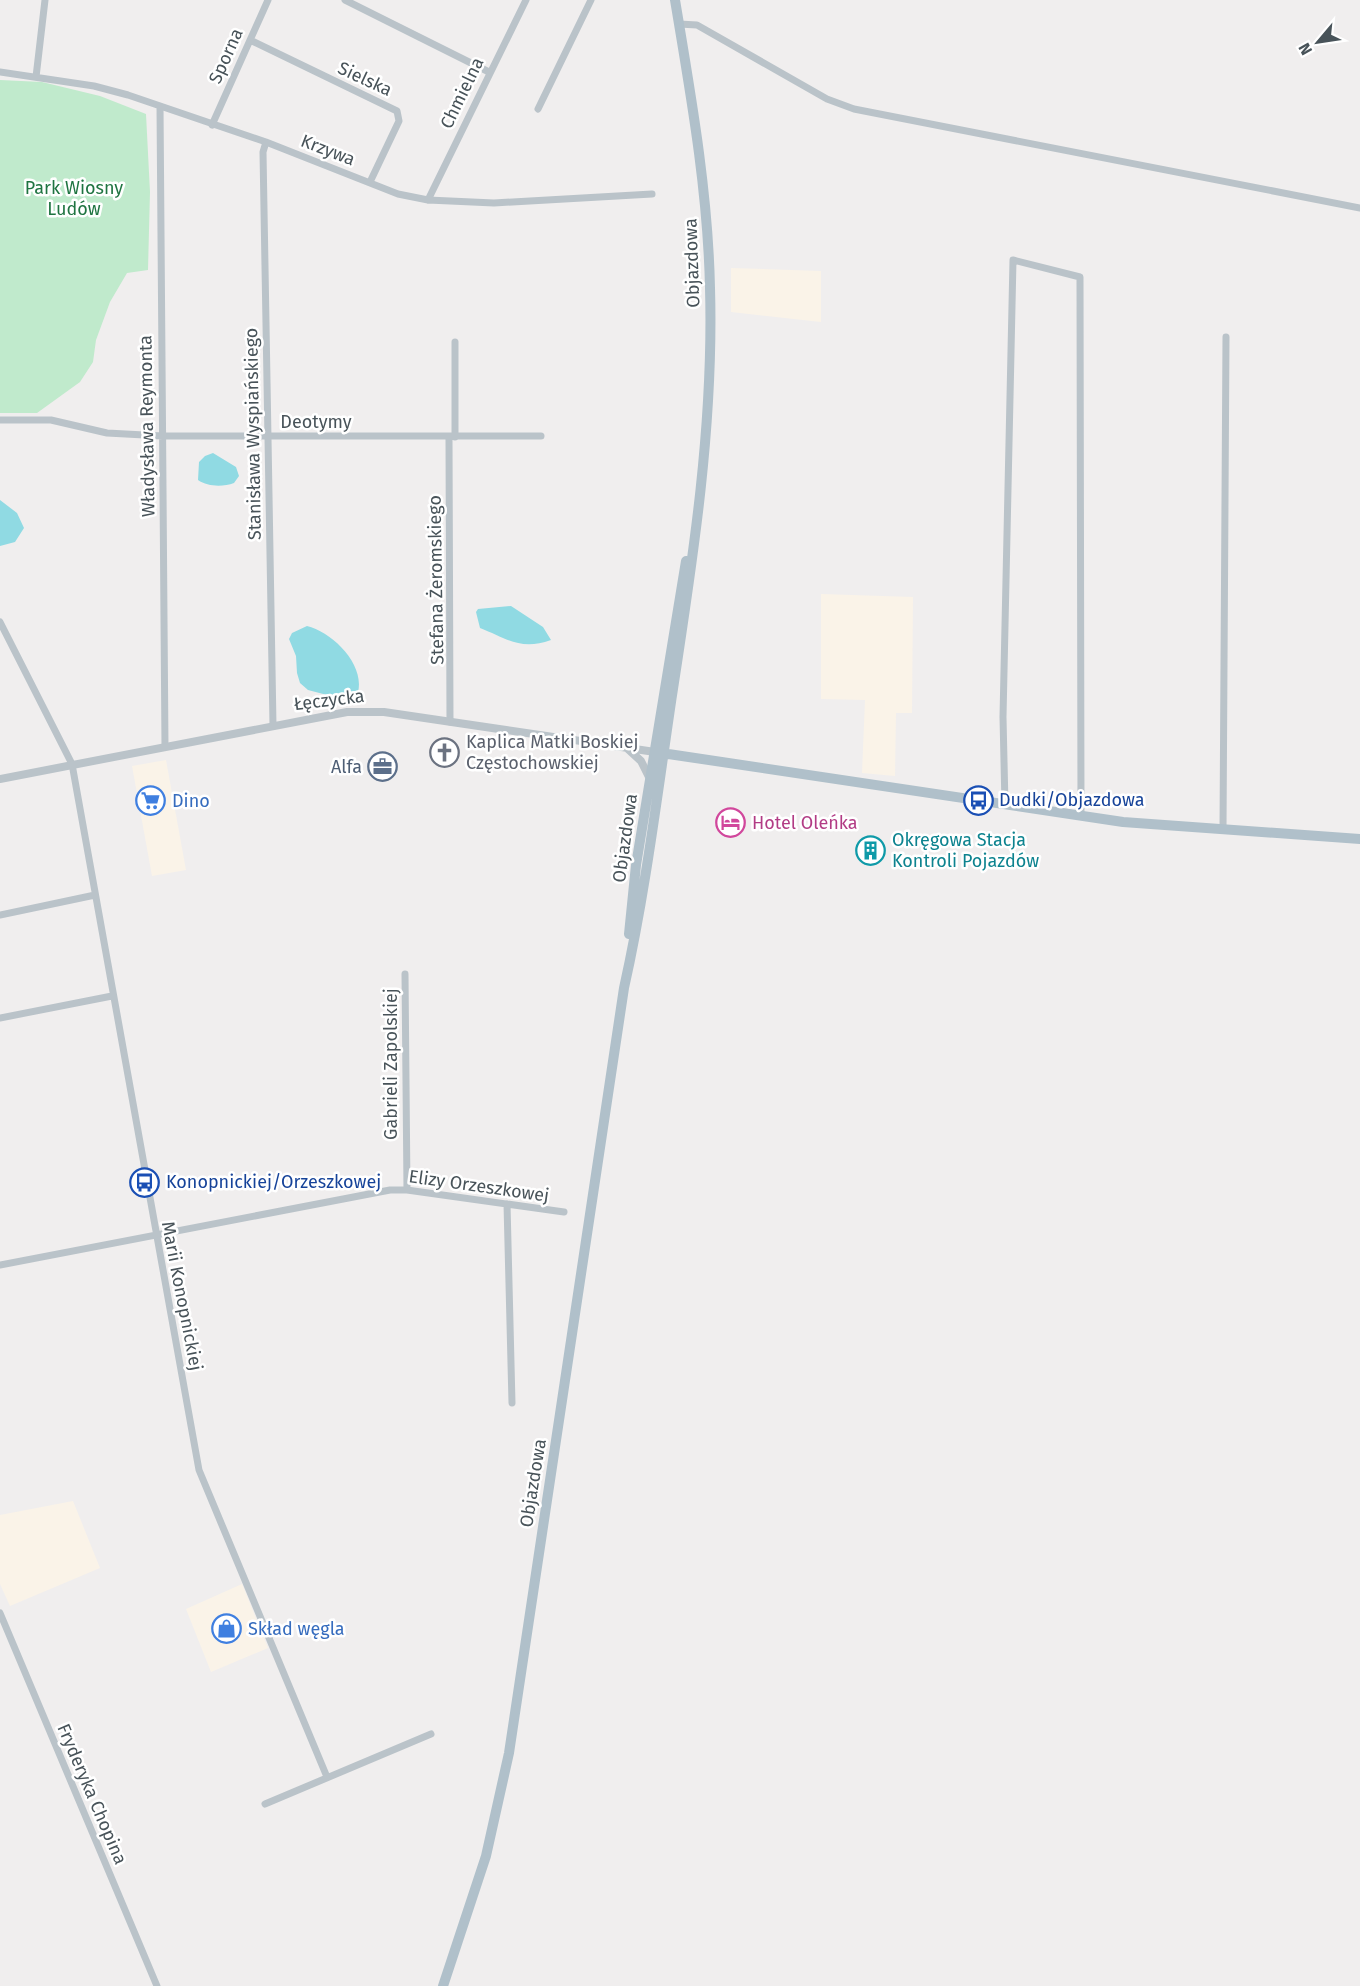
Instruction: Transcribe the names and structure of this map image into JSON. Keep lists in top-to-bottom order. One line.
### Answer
{"streets":{"main road":["Objazdowa"],"street":["Sporna","Sielska","Chmielna","Krzywa","Deotymy","Władysława Reymonta","Stanisława Wyspiańskiego","Stefana Żeromskiego","Łęczycka","Gabrieli Zapolskiej","Elizy Orzeszkowej","Marii Konopnickiej","Fryderyka Chopina"]},"crossings":[["Sporna","Sielska"],["Sporna","Krzywa"],["Sielska","Krzywa"],["Chmielna","Krzywa"],["Krzywa","Władysława Reymonta"],["Krzywa","Stanisława Wyspiańskiego"],["Objazdowa","Łęczycka"],["Deotymy","Władysława Reymonta"],["Deotymy","Stanisława Wyspiańskiego"],["Deotymy","Stefana Żeromskiego"],["Władysława Reymonta","Łęczycka"],["Stanisława Wyspiańskiego","Łęczycka"],["Stefana Żeromskiego","Łęczycka"],["Łęczycka","Marii Konopnickiej"],["Gabrieli Zapolskiej","Elizy Orzeszkowej"],["Elizy Orzeszkowej","Marii Konopnickiej"]],"parks":["Park Wiosny Ludów"],"places":{"church":["Kaplica Matki Boskiej Częstochowskiej"],"office":["Alfa"],"bus stop":["Dudki/Objazdowa","Konopnickiej/Orzeszkowej"],"supermarket":["Dino"],"hotel":["Hotel Oleńka"],"building":["Okręgowa Stacja Kontroli Pojazdów"],"shop":["Skład węgla"]},"north":"bottom left"}
